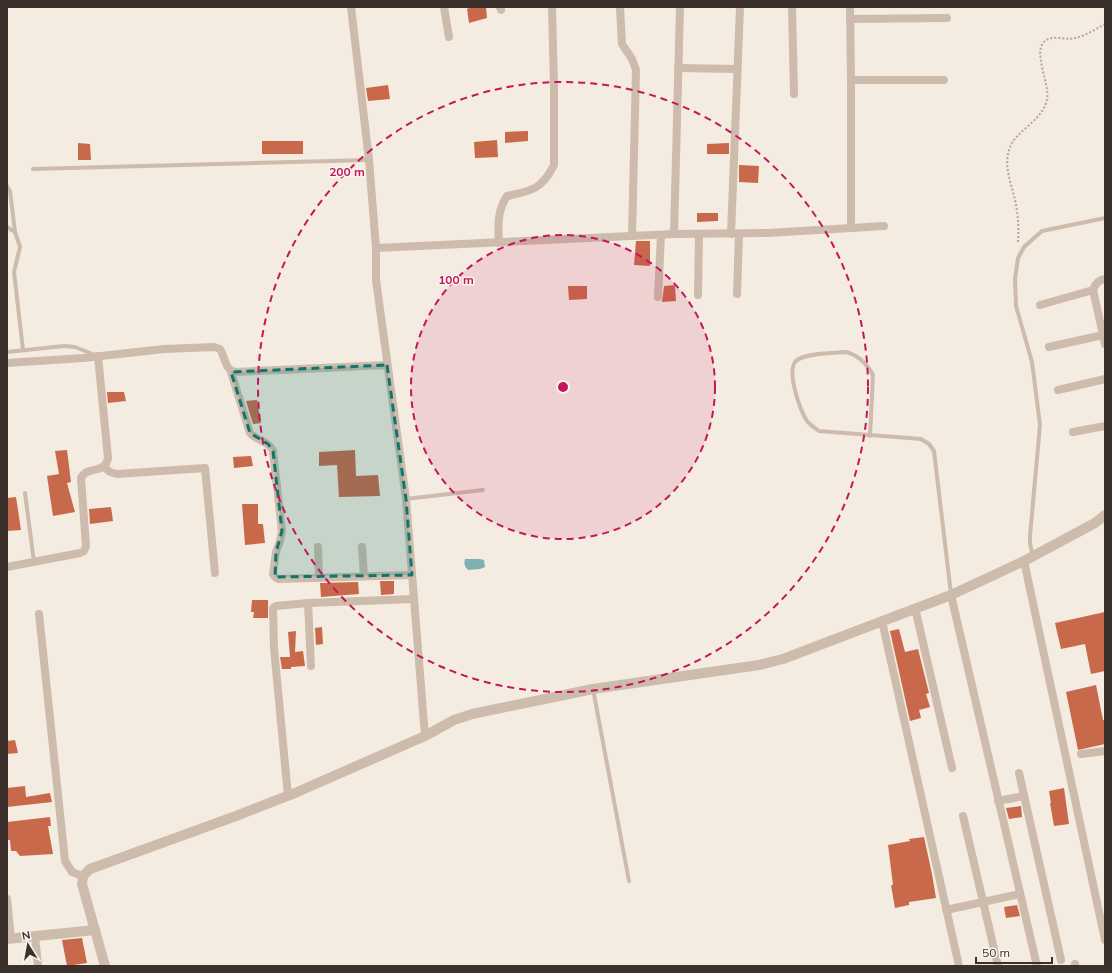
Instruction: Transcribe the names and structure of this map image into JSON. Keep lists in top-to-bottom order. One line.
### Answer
{"scale_bar":"50 m","north":"top","rings":["200 m","100 m"]}
